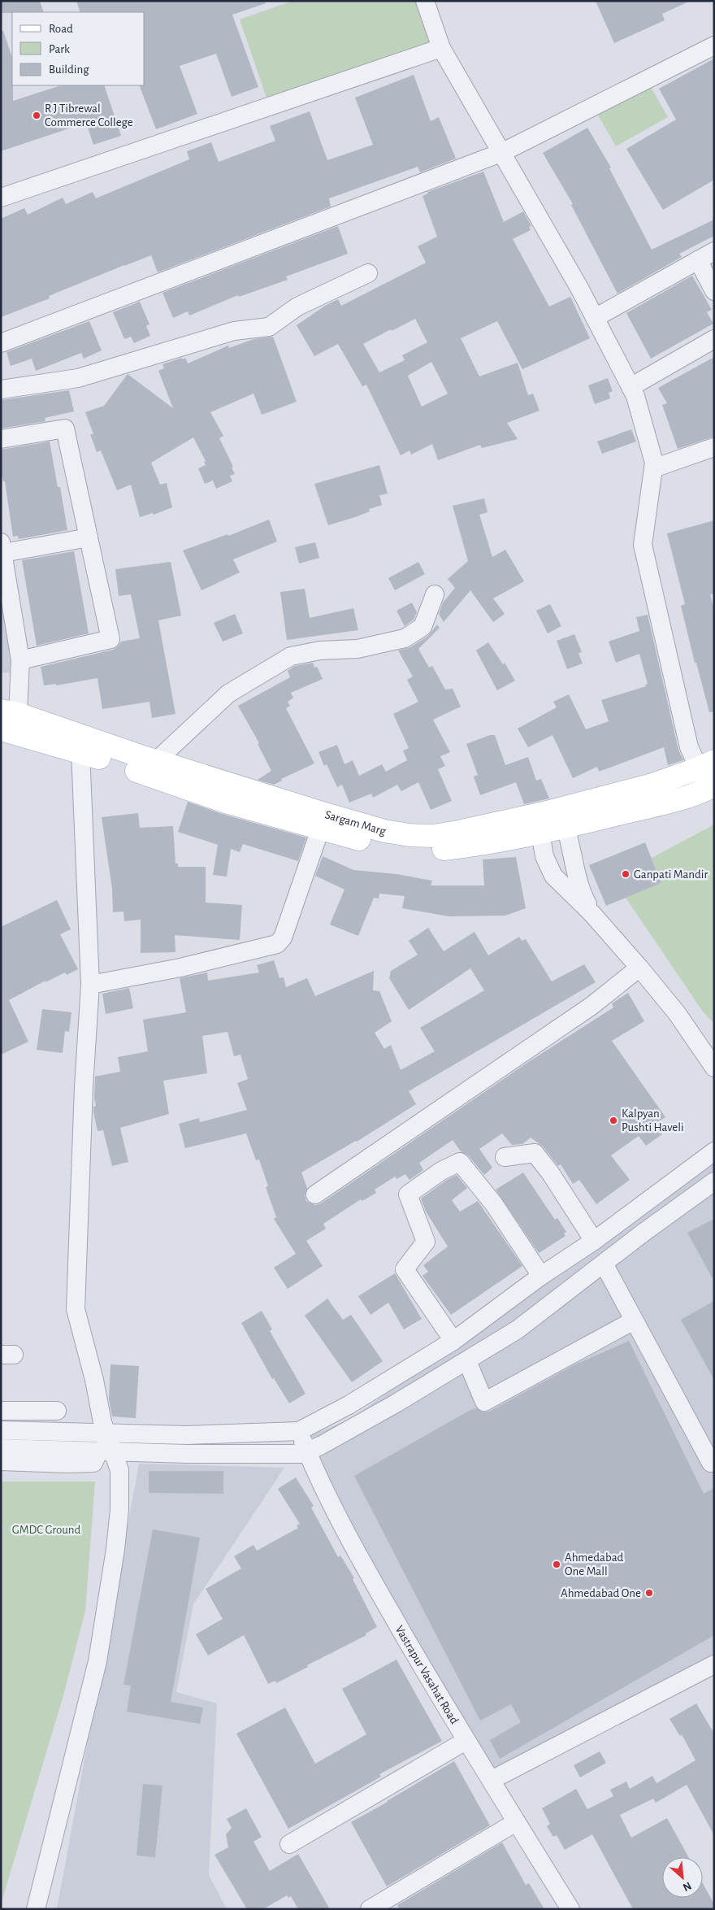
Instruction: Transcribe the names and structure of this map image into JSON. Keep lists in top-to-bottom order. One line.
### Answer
{"streets":{"main road":["Sargam Marg"],"street":["Vastrapur Vasahat Road"]},"parks":["GMDC Ground"],"places":["R J Tibrewal Commerce College","Ganpati Mandir","Kalpyan Pushti Haveli","Ahmedabad One Mall","Ahmedabad One"],"legend":["Road","Park","Building"],"north":"bottom right"}
